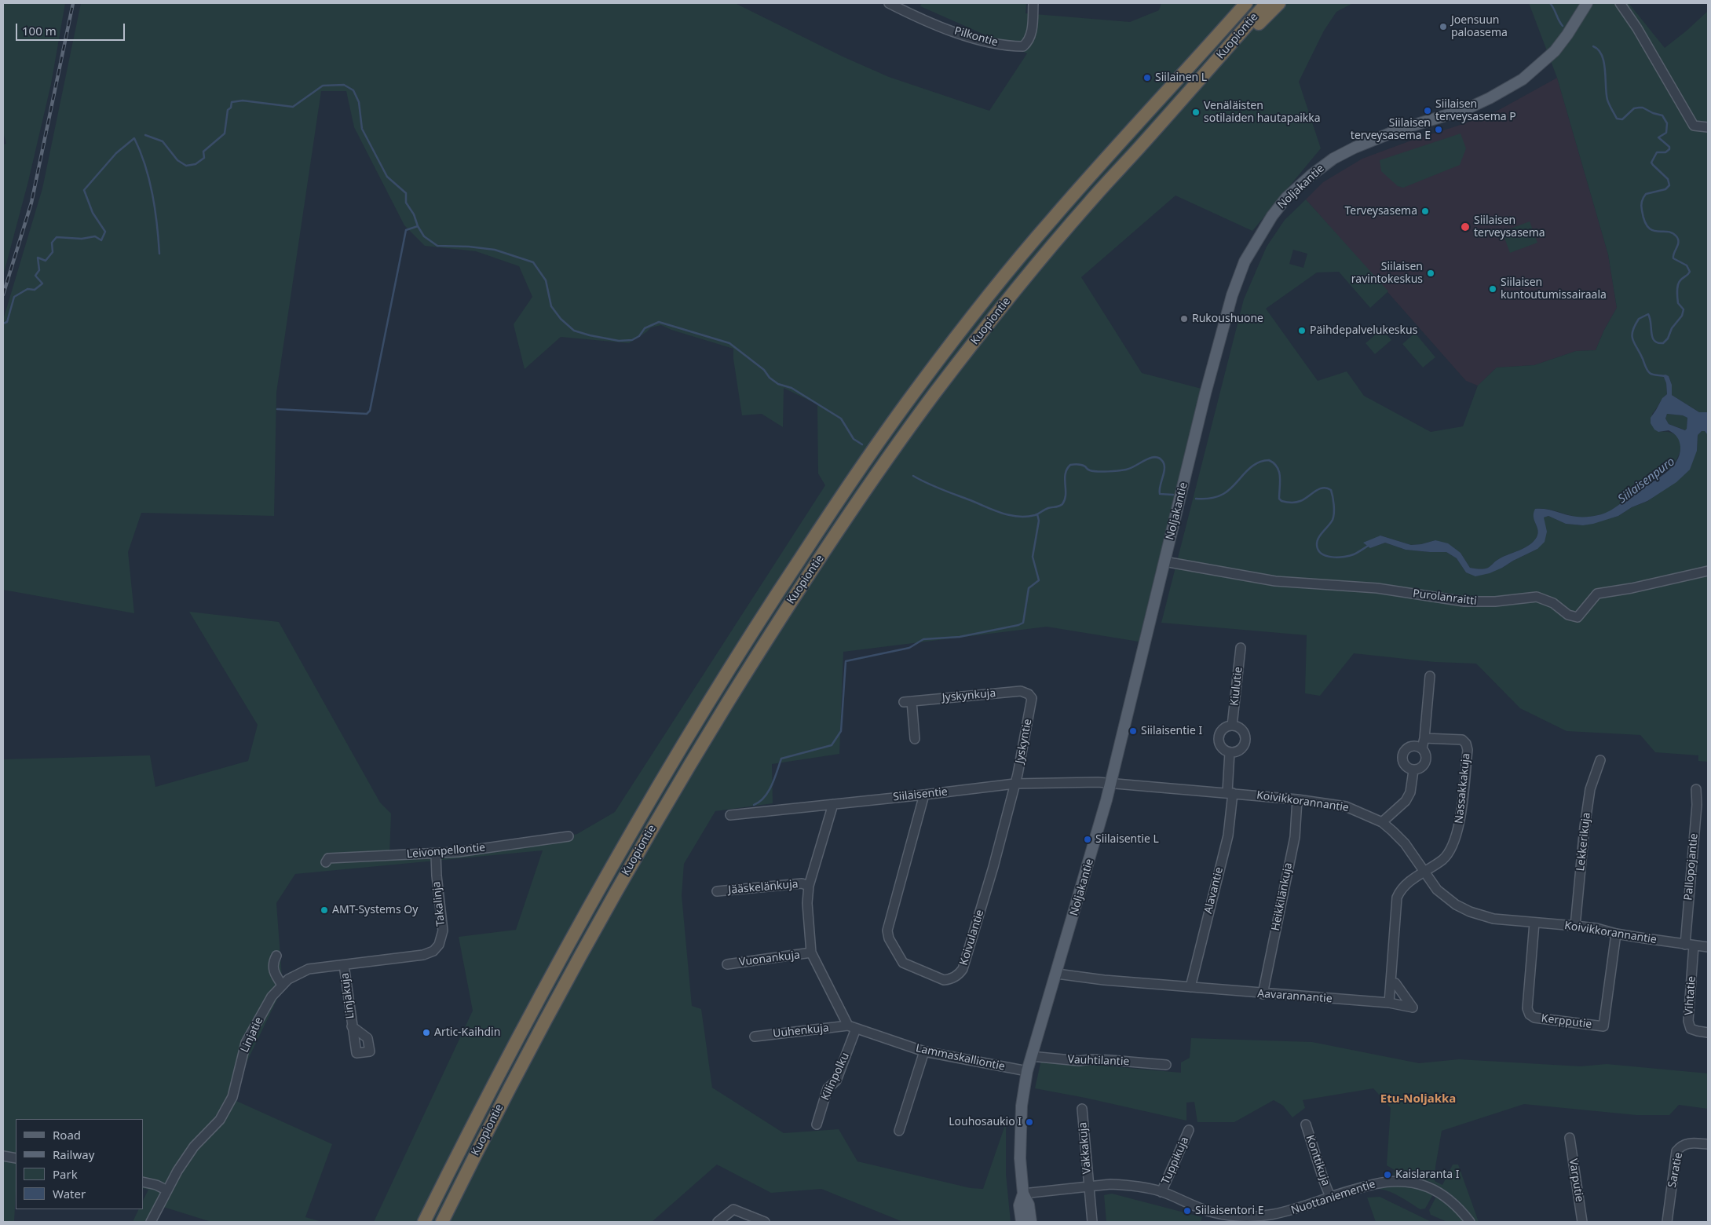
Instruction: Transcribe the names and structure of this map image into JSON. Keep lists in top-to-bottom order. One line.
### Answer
{"streets":{"highway":["Kuopiontie"],"main road":["Noljakantie"],"street":["Pilkontie","Purolanraitti","Kiulutie","Jyskynkuja","Jyskyntie","Nassakkakuja","Siilaisentie","Koivikkorannantie","Lekkerikuja","Leivonpellontie","Pallopojantie","Jääskelänkuja","Alavantie","Heikkilänkuja","Takalinja","Koivulantie","Vuonankuja","Linjakuja","Vihtatie","Aavarannantie","Kerpputie","Uuhenkuja","Linjatie","Lammaskalliontie","Vauhtilantie","Kilinpolku","Vakkakuja","Tuppikuja","Konttikuja","Saratie","Varputie","Nuottaniementie"]},"crossings":[["Noljakantie","Purolanraitti"],["Noljakantie","Siilaisentie"],["Noljakantie","Koivikkorannantie"],["Noljakantie","Aavarannantie"],["Noljakantie","Lammaskalliontie"],["Noljakantie","Vauhtilantie"],["Noljakantie","Nuottaniementie"],["Jyskynkuja","Jyskyntie"],["Jyskyntie","Siilaisentie"],["Jyskyntie","Koivulantie"],["Nassakkakuja","Koivikkorannantie"],["Siilaisentie","Koivikkorannantie"],["Siilaisentie","Koivulantie"],["Koivikkorannantie","Lekkerikuja"],["Koivikkorannantie","Pallopojantie"],["Koivikkorannantie","Alavantie"],["Koivikkorannantie","Heikkilänkuja"],["Koivikkorannantie","Vihtatie"],["Koivikkorannantie","Kerpputie"],["Leivonpellontie","Takalinja"],["Pallopojantie","Vihtatie"],["Alavantie","Aavarannantie"],["Heikkilänkuja","Aavarannantie"],["Takalinja","Linjatie"],["Linjakuja","Linjatie"],["Uuhenkuja","Lammaskalliontie"],["Uuhenkuja","Kilinpolku"],["Lammaskalliontie","Kilinpolku"],["Vakkakuja","Nuottaniementie"],["Tuppikuja","Nuottaniementie"],["Konttikuja","Nuottaniementie"]],"districts":["Etu-Noljakka"],"water":["Siilaisenpuro"],"places":["Joensuun paloasema","Siilainen L","Siilaisen terveysasema P","Venäläisten sotilaiden hautapaikka","Siilaisen terveysasema E","Terveysasema","Siilaisen terveysasema","Siilaisen ravintokeskus","Siilaisen kuntoutumissairaala","Rukoushuone","Päihdepalvelukeskus","Siilaisentie I","Siilaisentie L","AMT-Systems Oy","Artic-Kaihdin","Louhosaukio I","Kaislaranta I","Siilaisentori E"],"legend":["Road","Railway","Park","Water"],"scale_bar":"100 m"}
